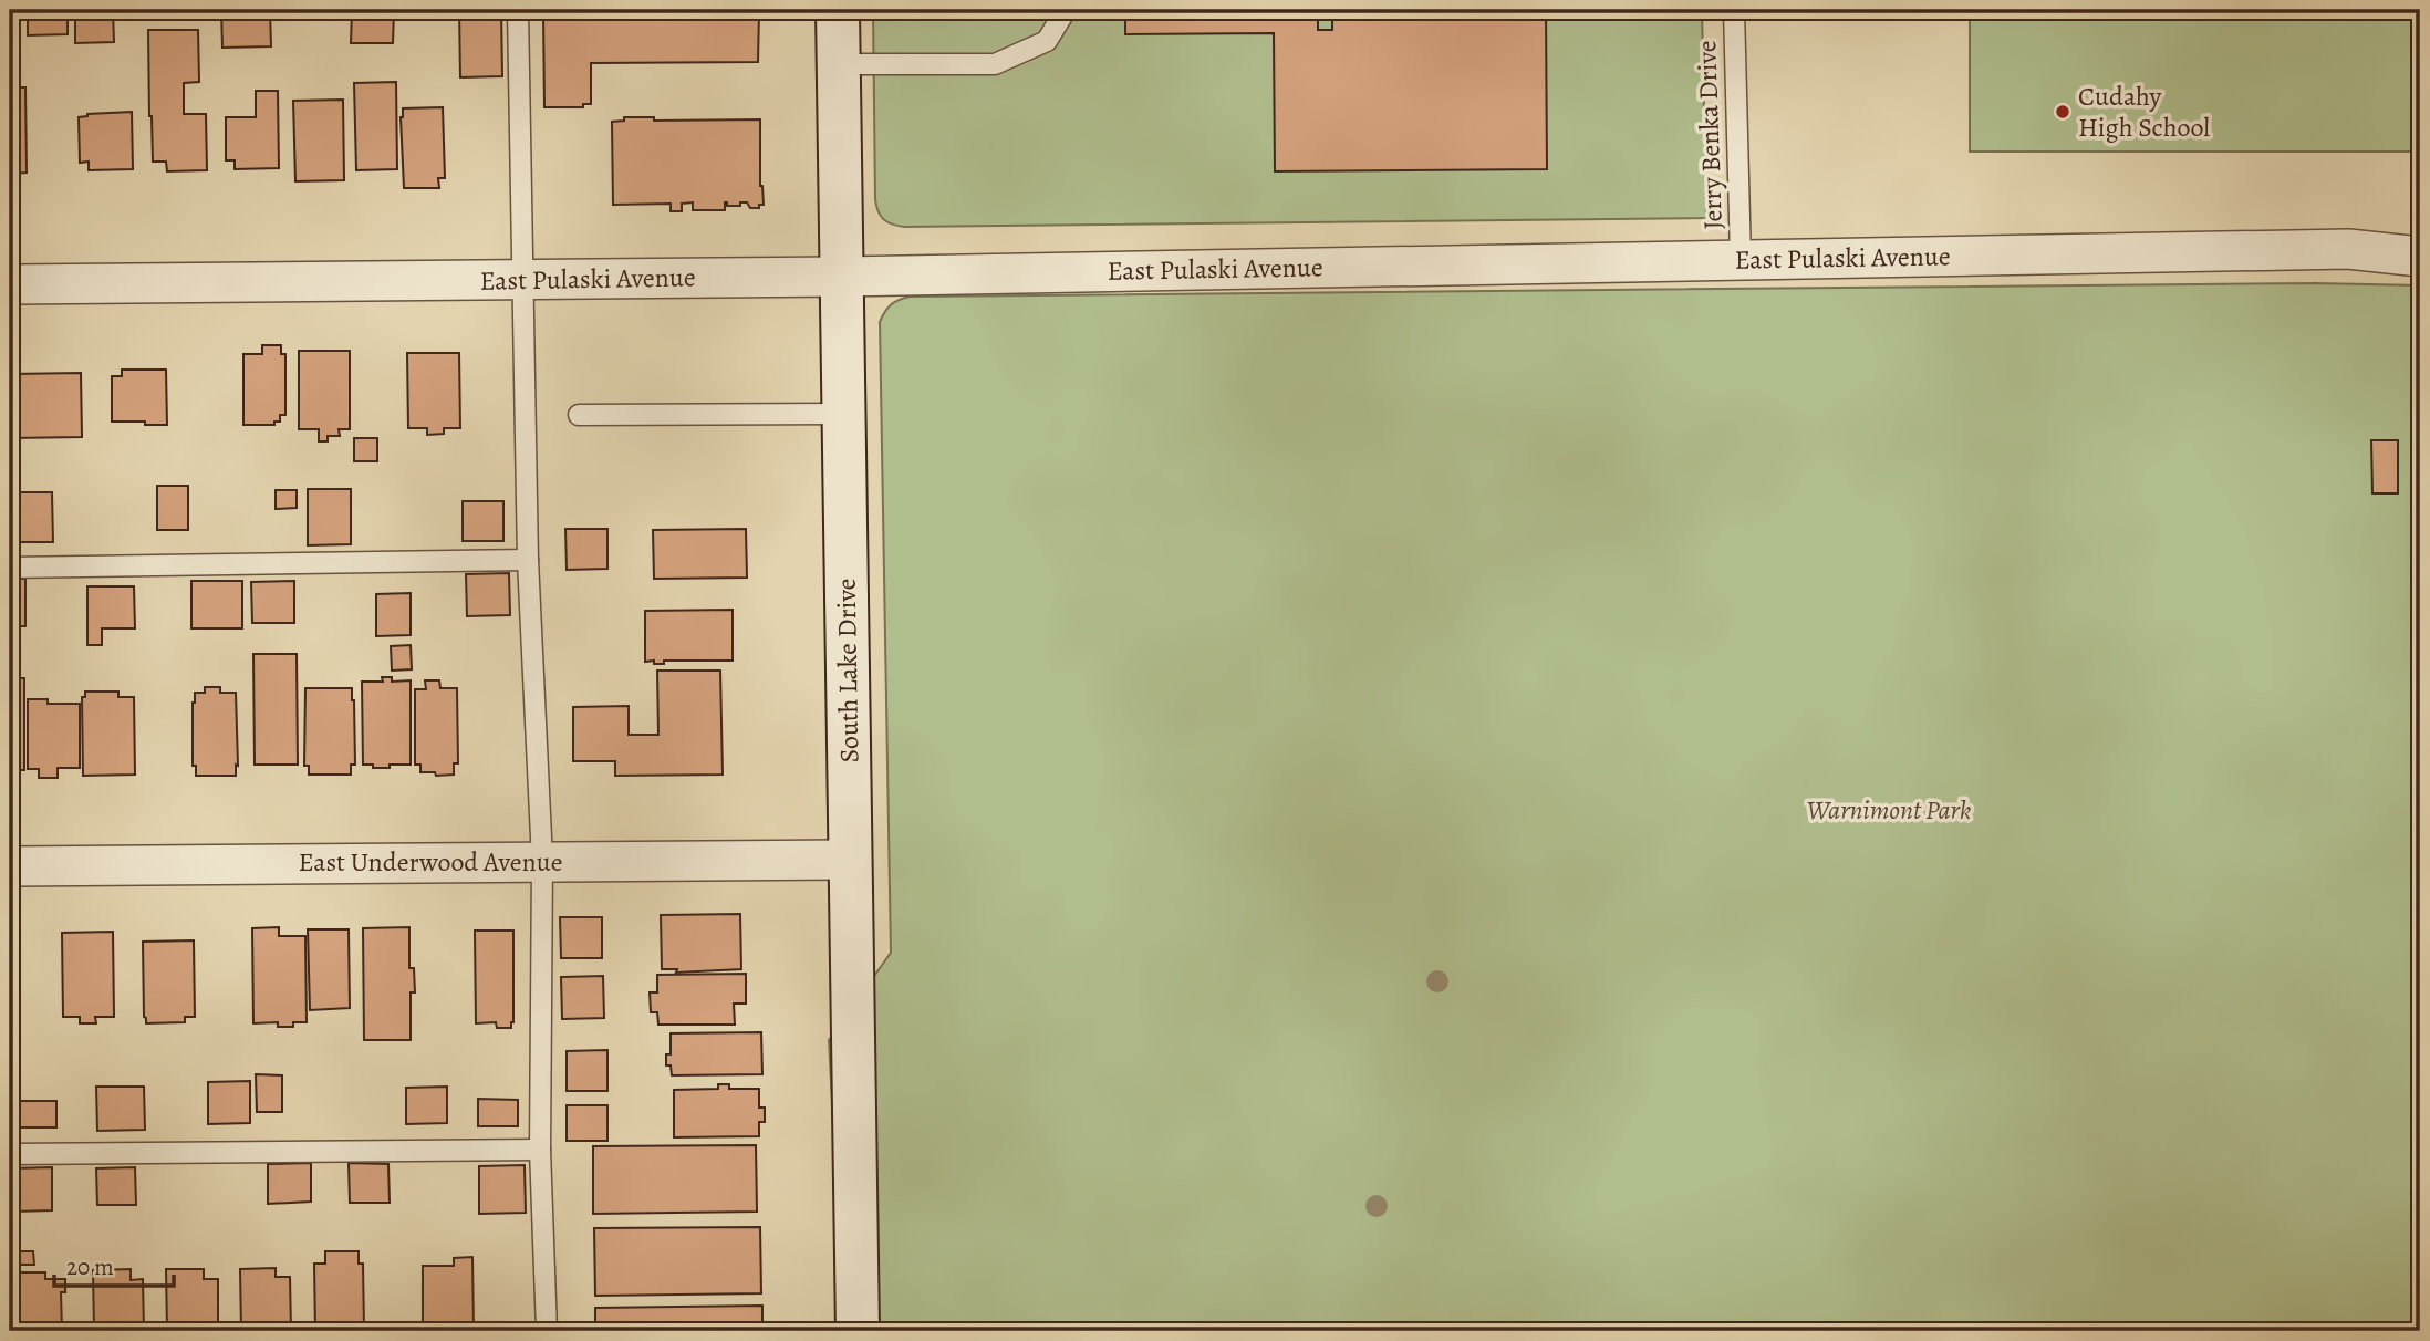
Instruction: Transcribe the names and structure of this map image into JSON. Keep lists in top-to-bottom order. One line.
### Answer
{"streets":{"main road":["South Lake Drive"],"street":["East Pulaski Avenue","East Underwood Avenue"],"lane":["Jerry Benka Drive"]},"crossings":[["Jerry Benka Drive","East Pulaski Avenue"],["East Pulaski Avenue","South Lake Drive"],["South Lake Drive","East Underwood Avenue"]],"parks":["Warnimont Park"],"places":["Cudahy High School"],"scale_bar":"20 m"}
